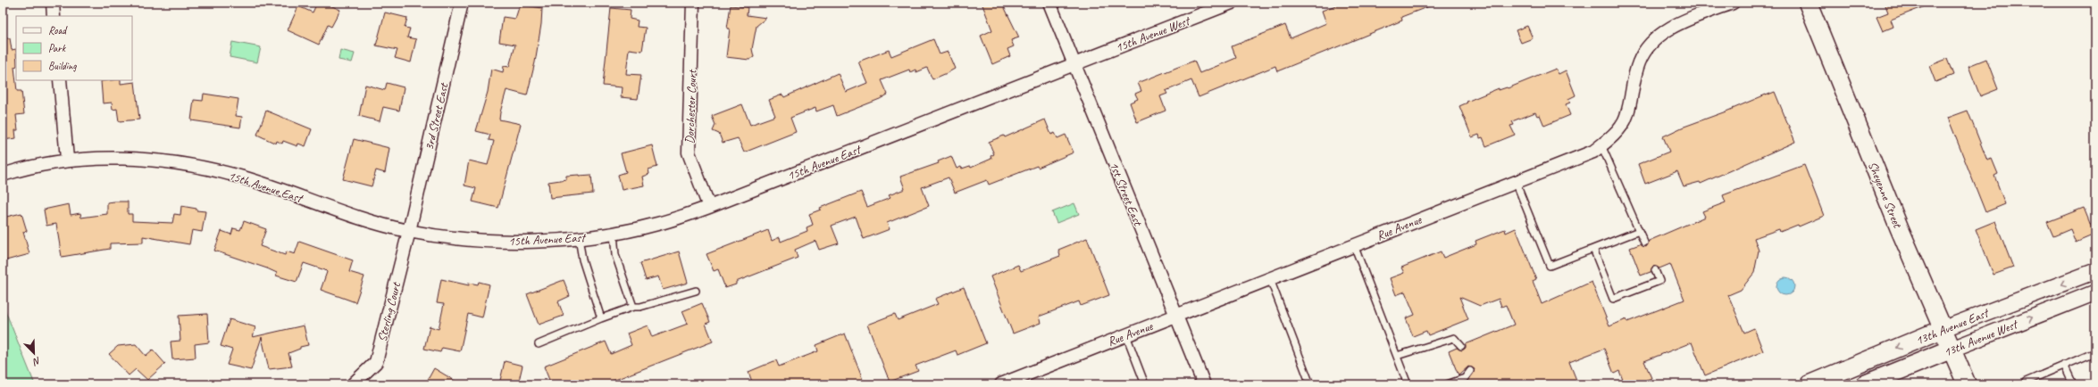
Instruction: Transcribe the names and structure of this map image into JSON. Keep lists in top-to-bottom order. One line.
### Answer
{"streets":{"main road":["Sheyenne Street","13th Avenue East","13th Avenue West"],"street":["15th Avenue West","Dorchester Court","3rd Street East","15th Avenue East","1st Street East","Rue Avenue","Sterling Court"]},"crossings":[["15th Avenue West","15th Avenue East"],["15th Avenue West","1st Street East"],["Dorchester Court","15th Avenue East"],["3rd Street East","15th Avenue East"],["3rd Street East","Sterling Court"],["15th Avenue East","1st Street East"],["15th Avenue East","Sterling Court"],["1st Street East","Rue Avenue"],["Sheyenne Street","13th Avenue East"],["Sheyenne Street","13th Avenue West"]],"one_way":["13th Avenue East","13th Avenue West"],"legend":["Road","Park","Building"],"north":"bottom right"}
